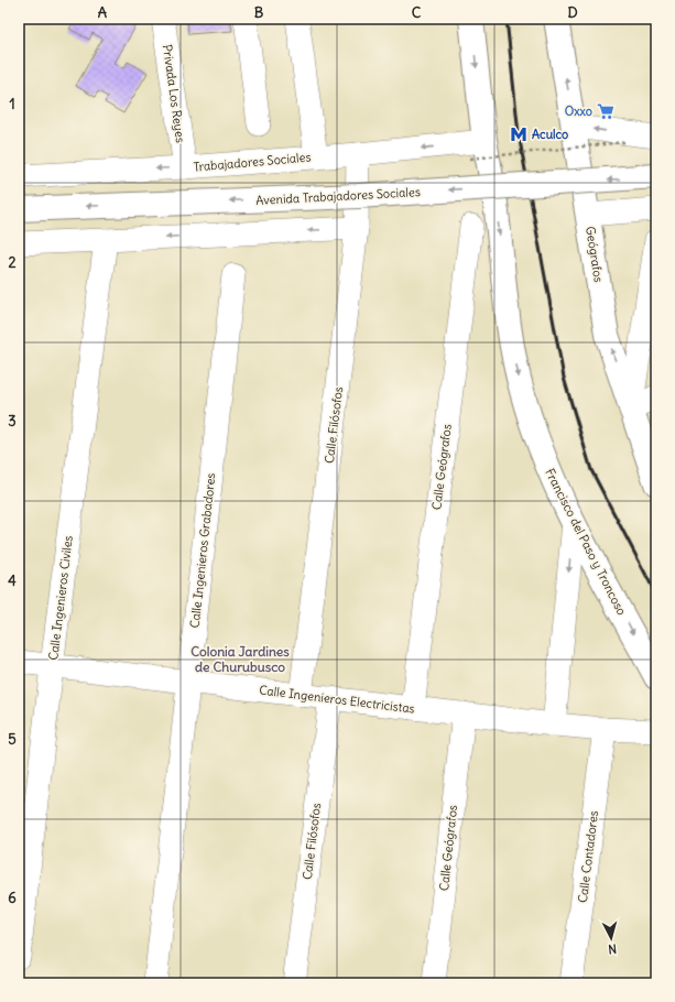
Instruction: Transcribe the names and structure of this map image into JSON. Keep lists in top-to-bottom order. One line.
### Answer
{"streets":{"main road":["Avenida Trabajadores Sociales","Geógrafos","Francisco del Paso y Troncoso"],"street":["Privada Los Reyes","Trabajadores Sociales","Calle Filósofos","Calle Geógrafos","Calle Ingenieros Grabadores","Calle Ingenieros Civiles","Calle Ingenieros Electricistas","Calle Contadores"]},"crossings":[["Privada Los Reyes","Trabajadores Sociales"],["Trabajadores Sociales","Calle Filósofos"],["Trabajadores Sociales","Francisco del Paso y Troncoso"],["Calle Filósofos","Calle Ingenieros Electricistas"],["Calle Geógrafos","Calle Ingenieros Electricistas"],["Calle Ingenieros Grabadores","Calle Ingenieros Electricistas"],["Calle Ingenieros Civiles","Calle Ingenieros Electricistas"],["Calle Ingenieros Electricistas","Calle Contadores"]],"one_way":["Avenida Trabajadores Sociales","Francisco del Paso y Troncoso"],"districts":["Colonia Jardines de Churubusco"],"places":{"supermarket":["Oxxo"],"metro station":["Aculco"]},"north":"bottom","grid":{"columns":["A","B","C","D"],"rows":["1","2","3","4","5","6"]}}
